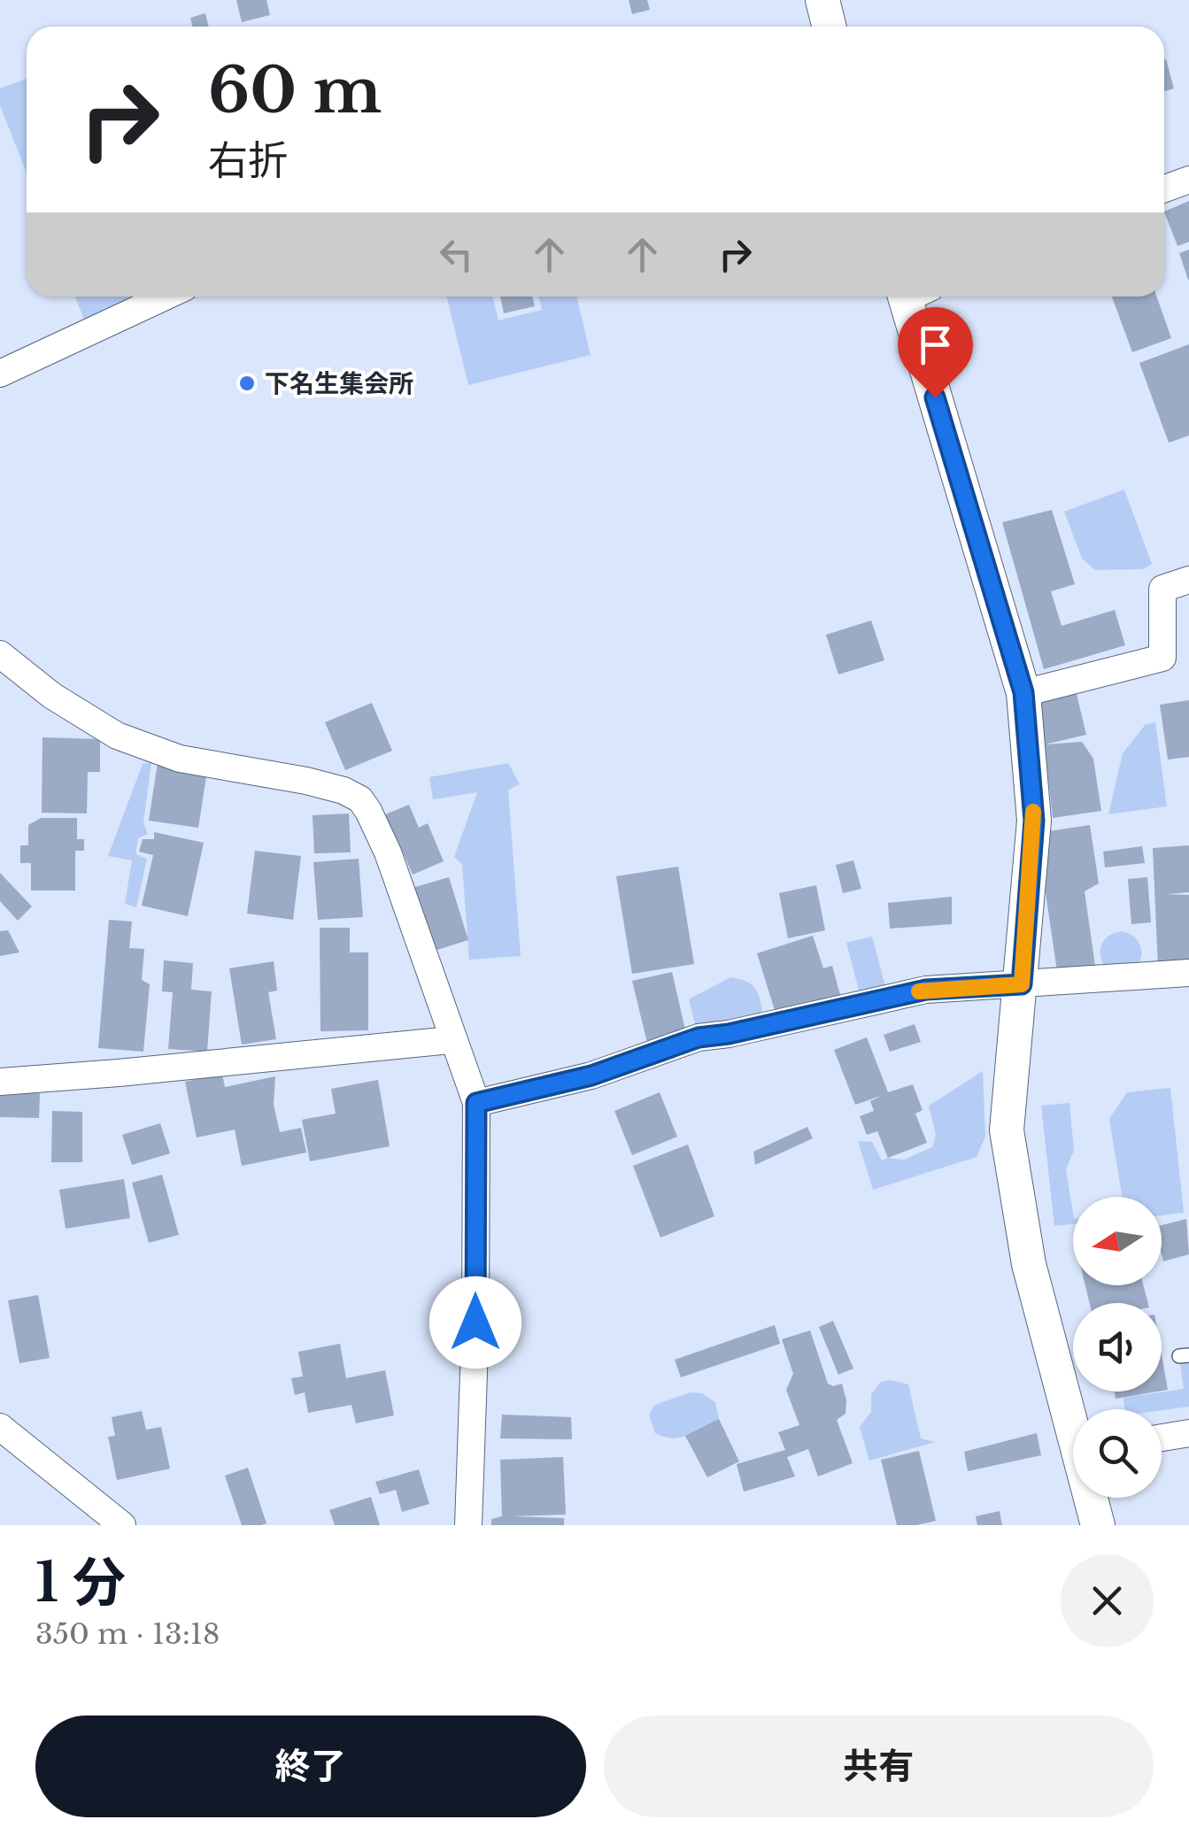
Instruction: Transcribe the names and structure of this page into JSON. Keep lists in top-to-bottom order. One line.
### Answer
{"places":["下名生集会所"],"north":"left","page":{"turn":["60 m","右折"],"heading":["1 分","350 m · 13:18"],"buttons":["終了","共有"]}}
